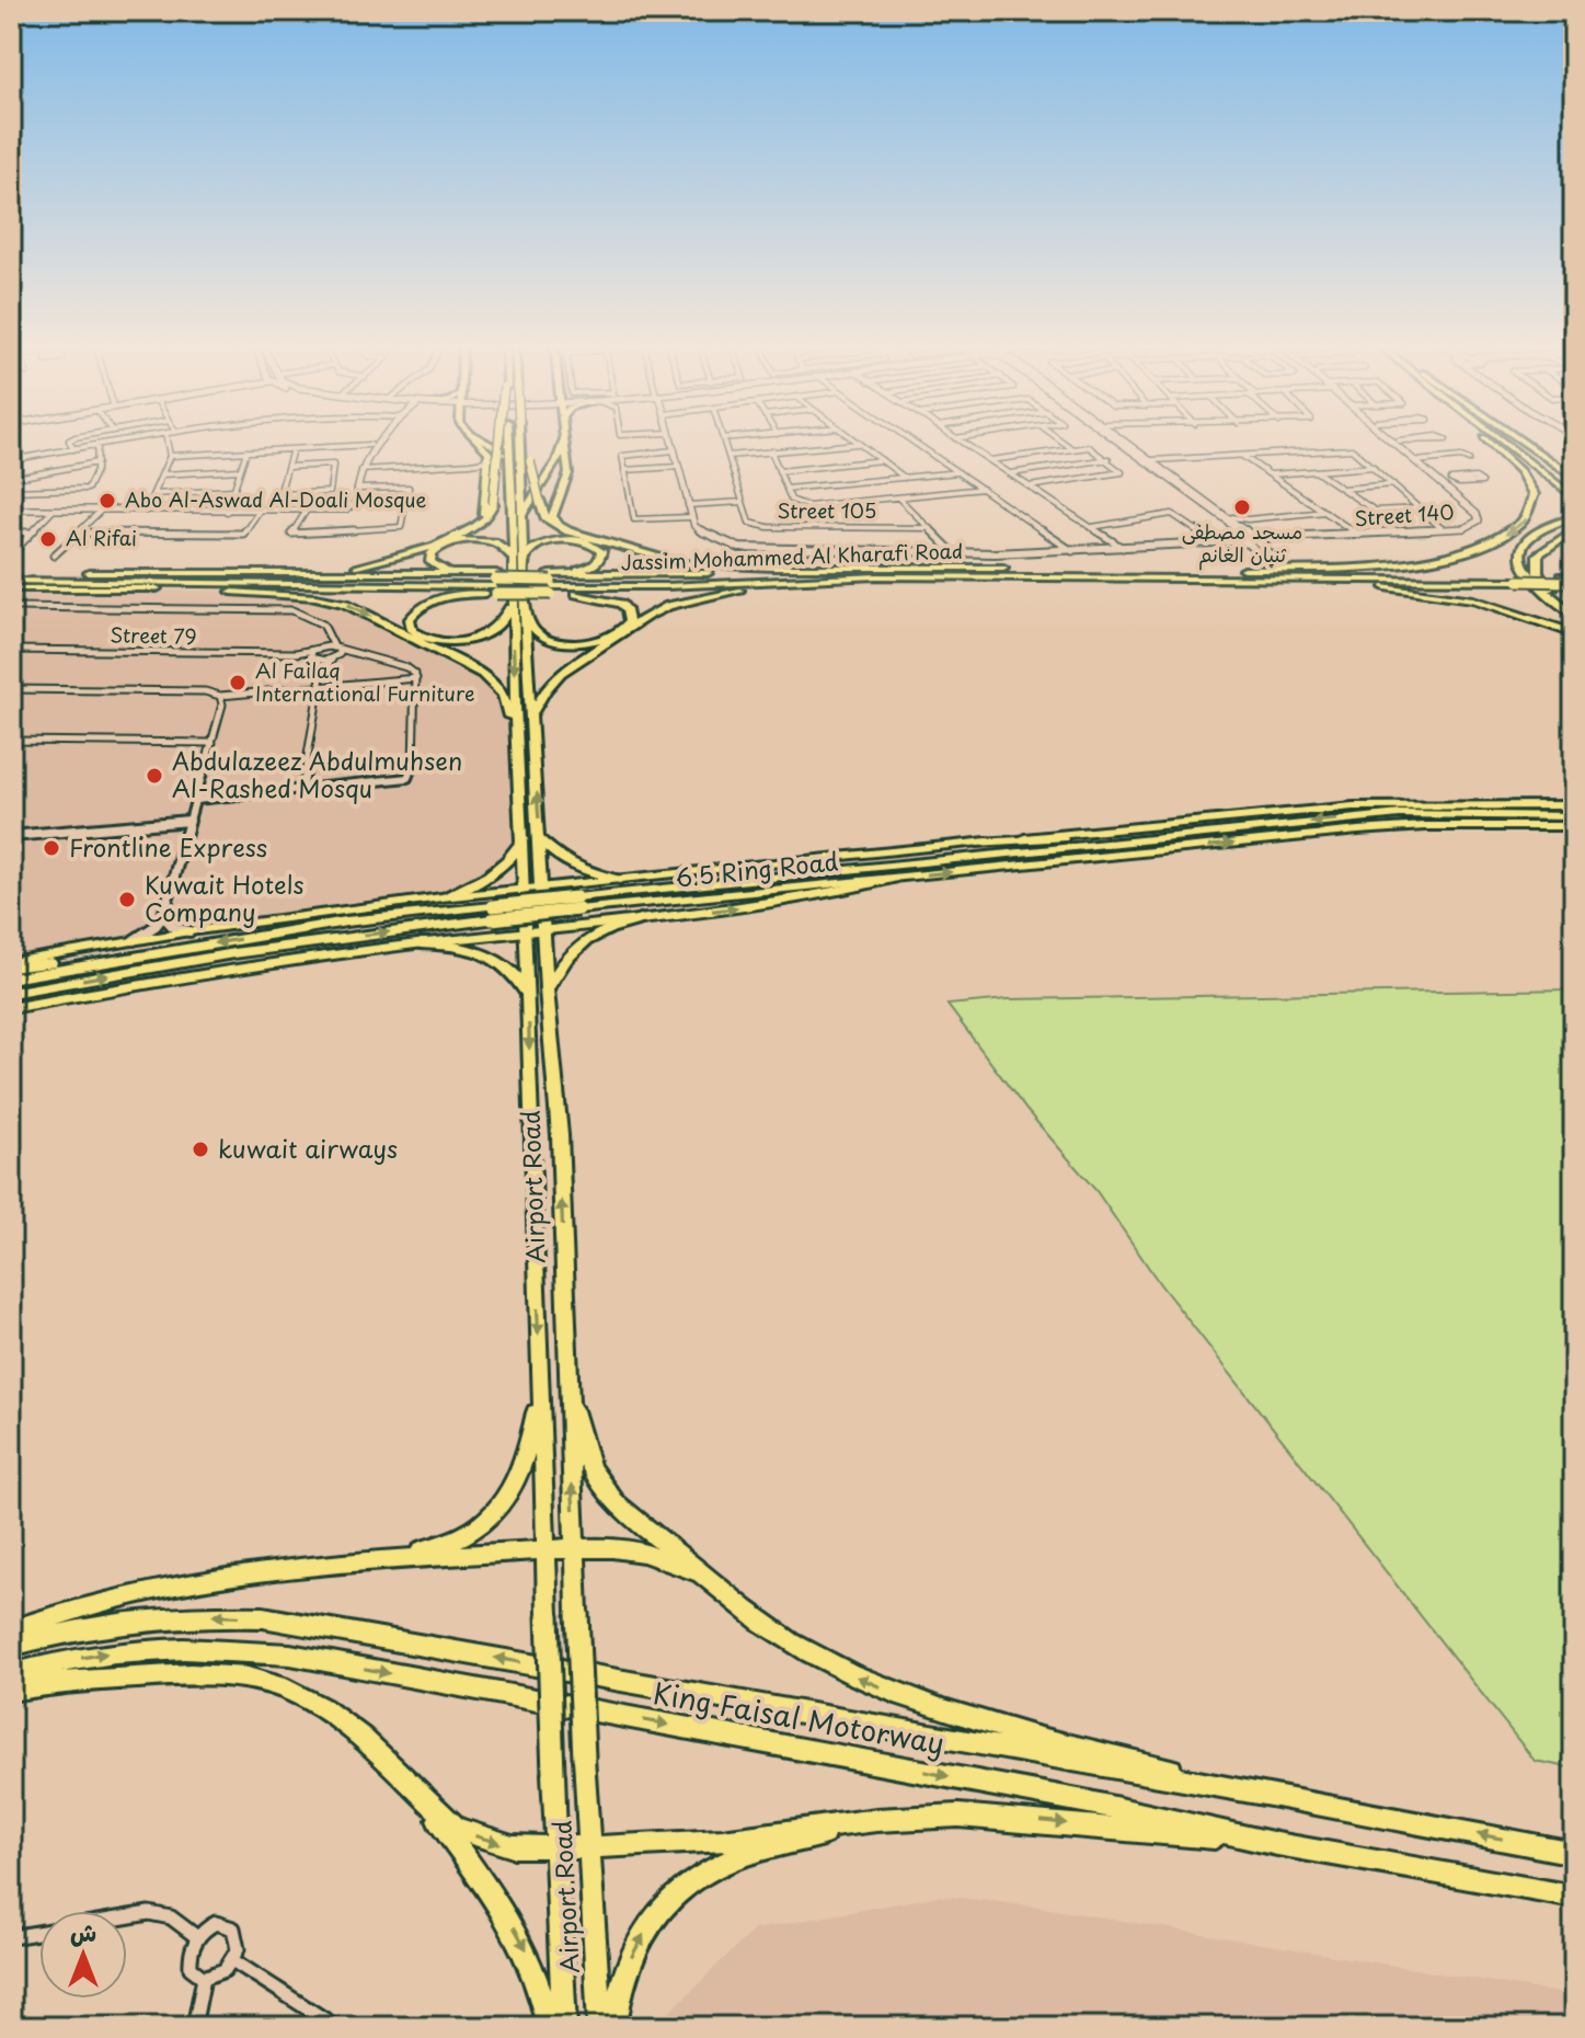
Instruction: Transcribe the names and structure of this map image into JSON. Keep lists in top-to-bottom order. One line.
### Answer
{"streets":{"highway":["Jassim Mohammed Al Kharafi Road","6.5 Ring Road","Airport Road","King Faisal Motorway"],"street":["Street 105","Street 140","Street 79"]},"places":["Abo Al-Aswad Al-Doali Mosque","مسجد مصطفى ثنيان الغانم","Al Rifai","Al Failaq International Furniture","Abdulazeez Abdulmuhsen Al-Rashed Mosqu","Frontline Express","Kuwait Hotels Company","kuwait airways"],"north":"top"}
